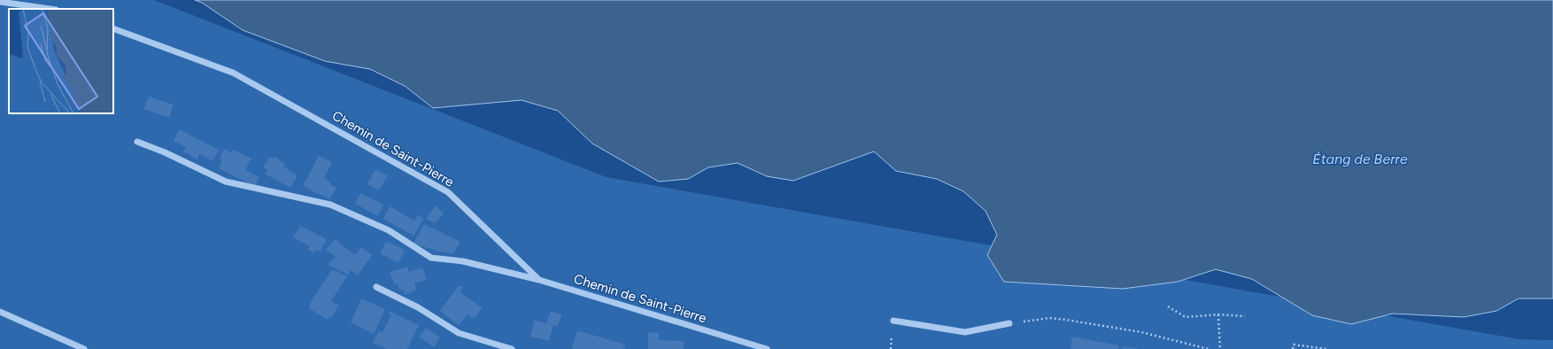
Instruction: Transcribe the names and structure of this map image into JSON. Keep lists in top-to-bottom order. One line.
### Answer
{"streets":{"street":["Chemin de Saint-Pierre"]},"water":["Étang de Berre"]}
